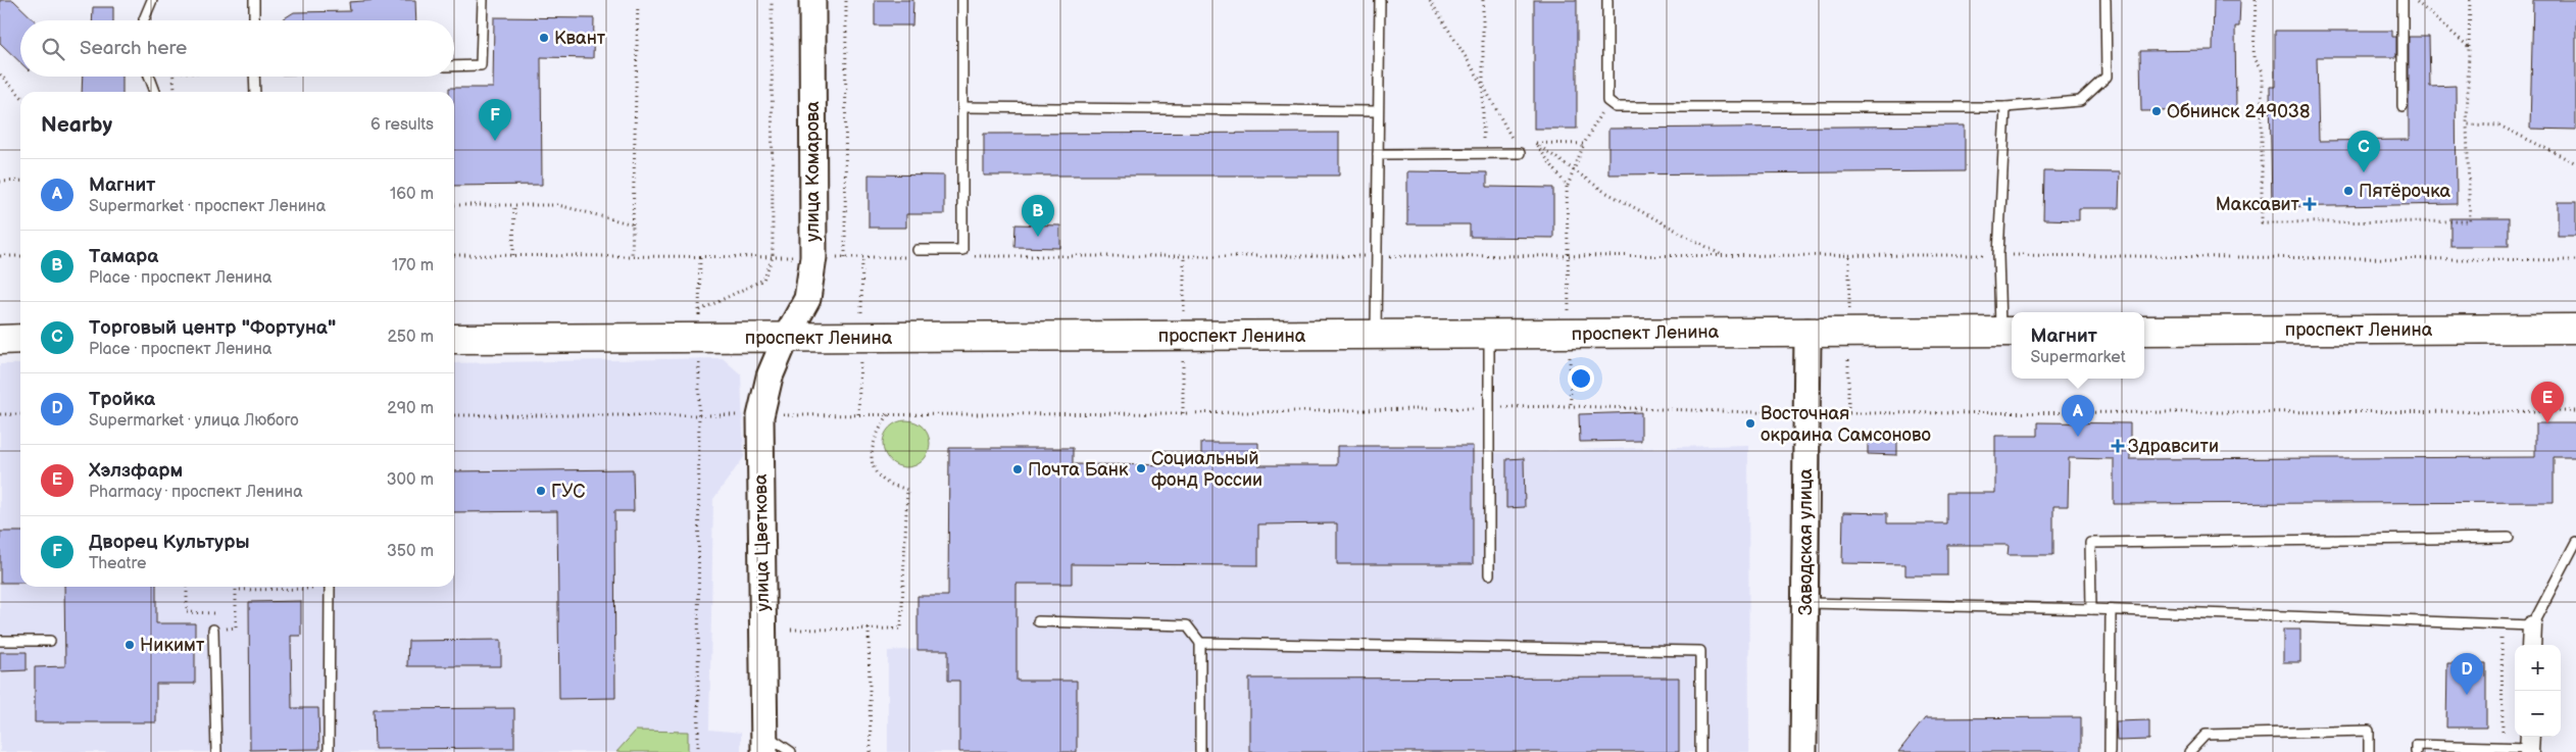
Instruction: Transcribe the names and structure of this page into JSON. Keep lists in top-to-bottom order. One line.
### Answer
{"streets":{"main road":["проспект Ленина"],"street":["улица Комарова","Заводская улица","улица Цветкова"]},"crossings":[["улица Комарова","проспект Ленина"],["улица Комарова","улица Цветкова"],["проспект Ленина","Заводская улица"],["проспект Ленина","улица Цветкова"]],"places":{"other":["Квант","Обнинск 249038","Пятёрочка","Восточная окраина Самсоново","Социальный фонд России","Почта Банк","ГУС","Никимт"],"health":["Максавит","Здравсити"]},"page":{"search":"Search here","heading":["Nearby","6 results"],"pins":["F","C","B","E","A","D"],"list":[{"mark":"A","name":"Магнит","note":"Supermarket · проспект Ленина","value":"160 m"},{"mark":"B","name":"Тамара","note":"Place · проспект Ленина","value":"170 m"},{"mark":"C","name":"Торговый центр \"Фортуна\"","note":"Place · проспект Ленина","value":"250 m"},{"mark":"D","name":"Тройка","note":"Supermarket · улица Любого","value":"290 m"},{"mark":"E","name":"Хэлзфарм","note":"Pharmacy · проспект Ленина","value":"300 m"},{"mark":"F","name":"Дворец Культуры","note":"Theatre","value":"350 m"}],"popup":["Магнит","Supermarket"],"map_buttons":["+","−"]}}
